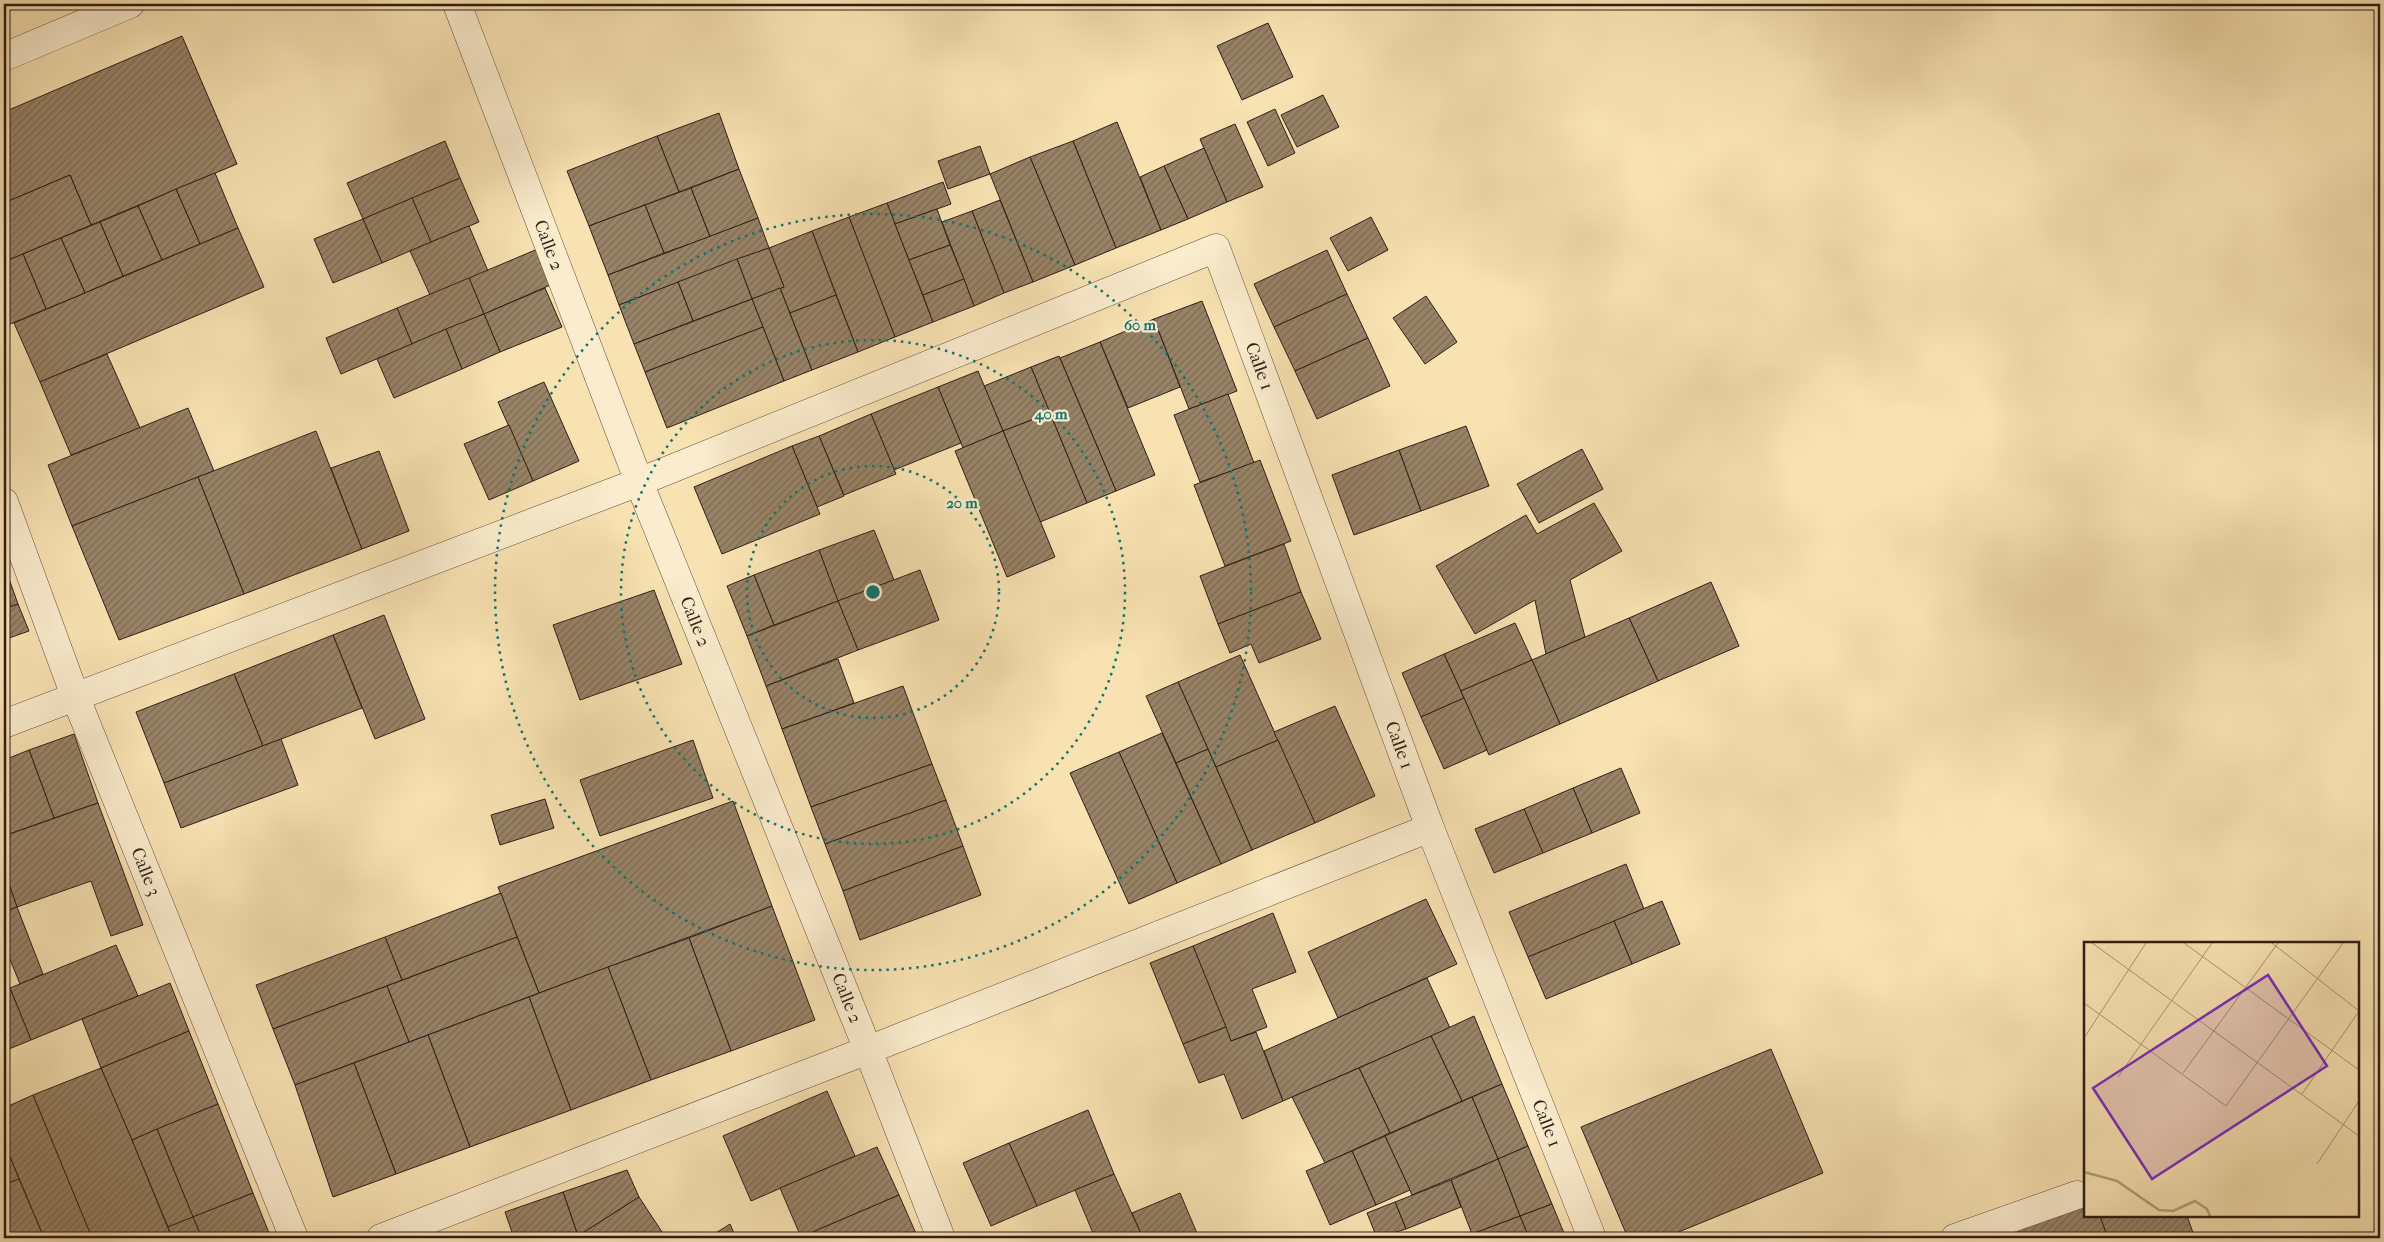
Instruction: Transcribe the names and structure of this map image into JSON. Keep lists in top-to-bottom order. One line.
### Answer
{"streets":{"street":["Calle 2","Calle 1","Calle 3"]},"crossings":[["Calle 2","Calle 1"]],"rings":["60 m","40 m","20 m"]}
